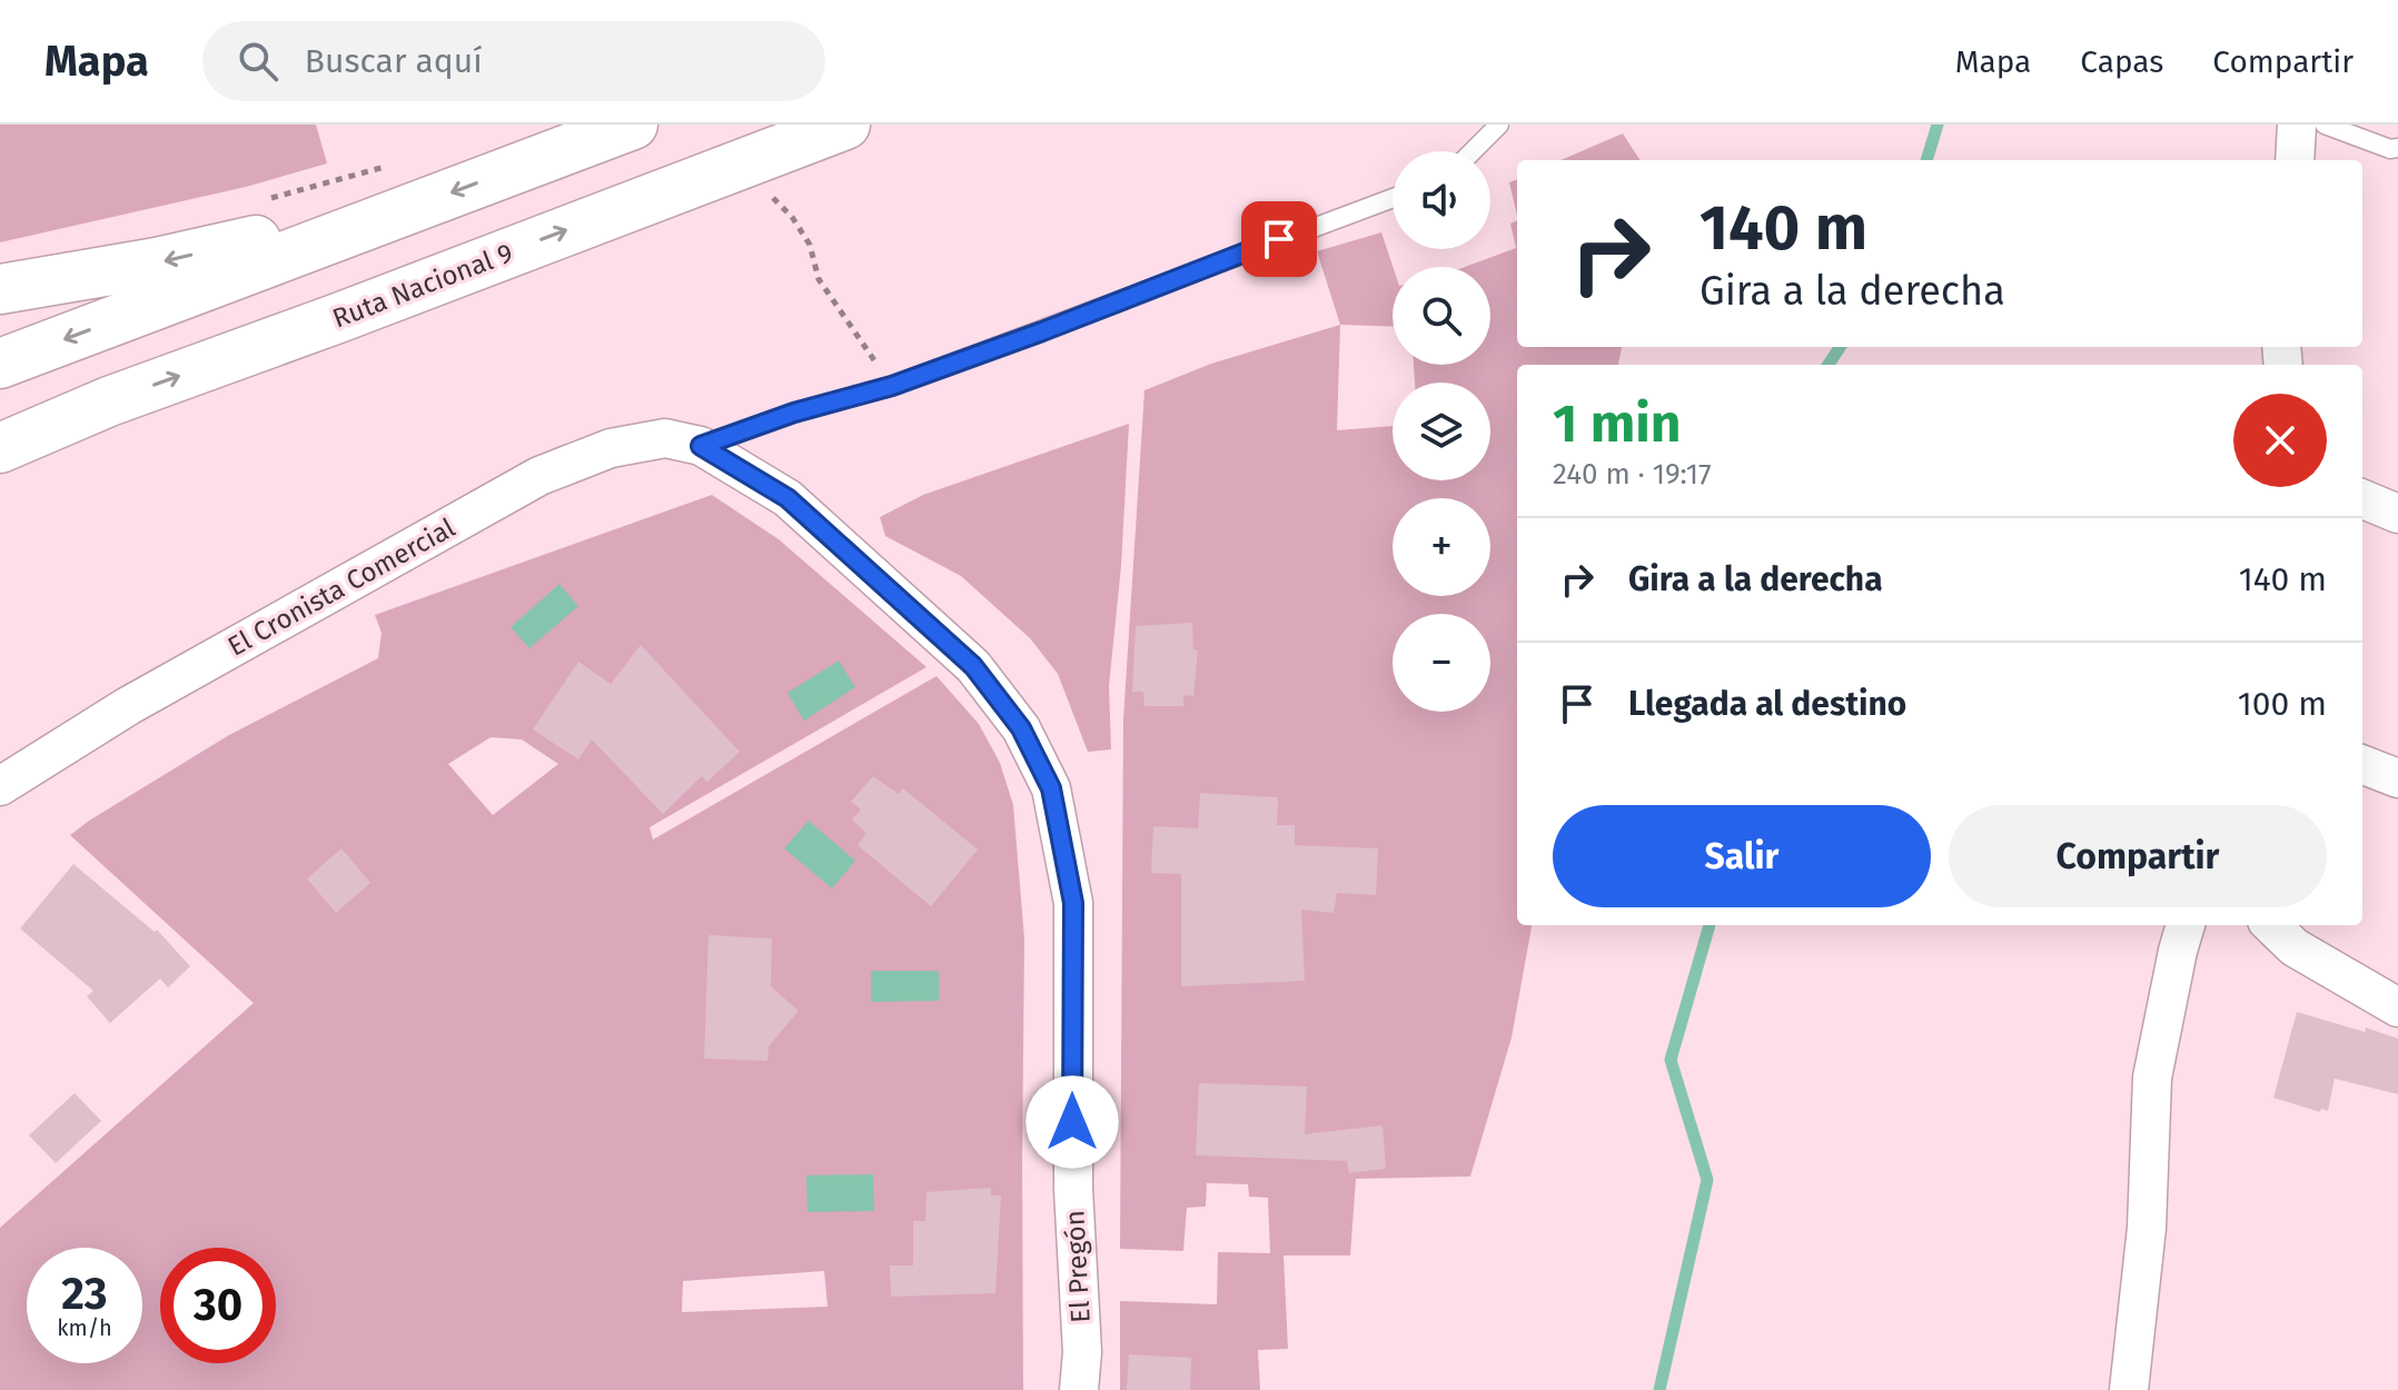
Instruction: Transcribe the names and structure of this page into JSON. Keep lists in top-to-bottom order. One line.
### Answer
{"streets":{"highway":["Ruta Nacional 9"],"street":["El Cronista Comercial","El Pregón"]},"crossings":[["El Cronista Comercial","El Pregón"]],"page":{"header":"Mapa","search":"Buscar aquí","nav":["Mapa","Capas","Compartir"],"map_buttons":["+","−"],"turn":["140 m","Gira a la derecha"],"heading":["1 min","240 m · 19:17"],"list":[{"name":"Gira a la derecha","value":"140 m"},{"name":"Llegada al destino","value":"100 m"}],"buttons":["Salir","Compartir"],"speed":"23 km/h","limit":"30"}}
